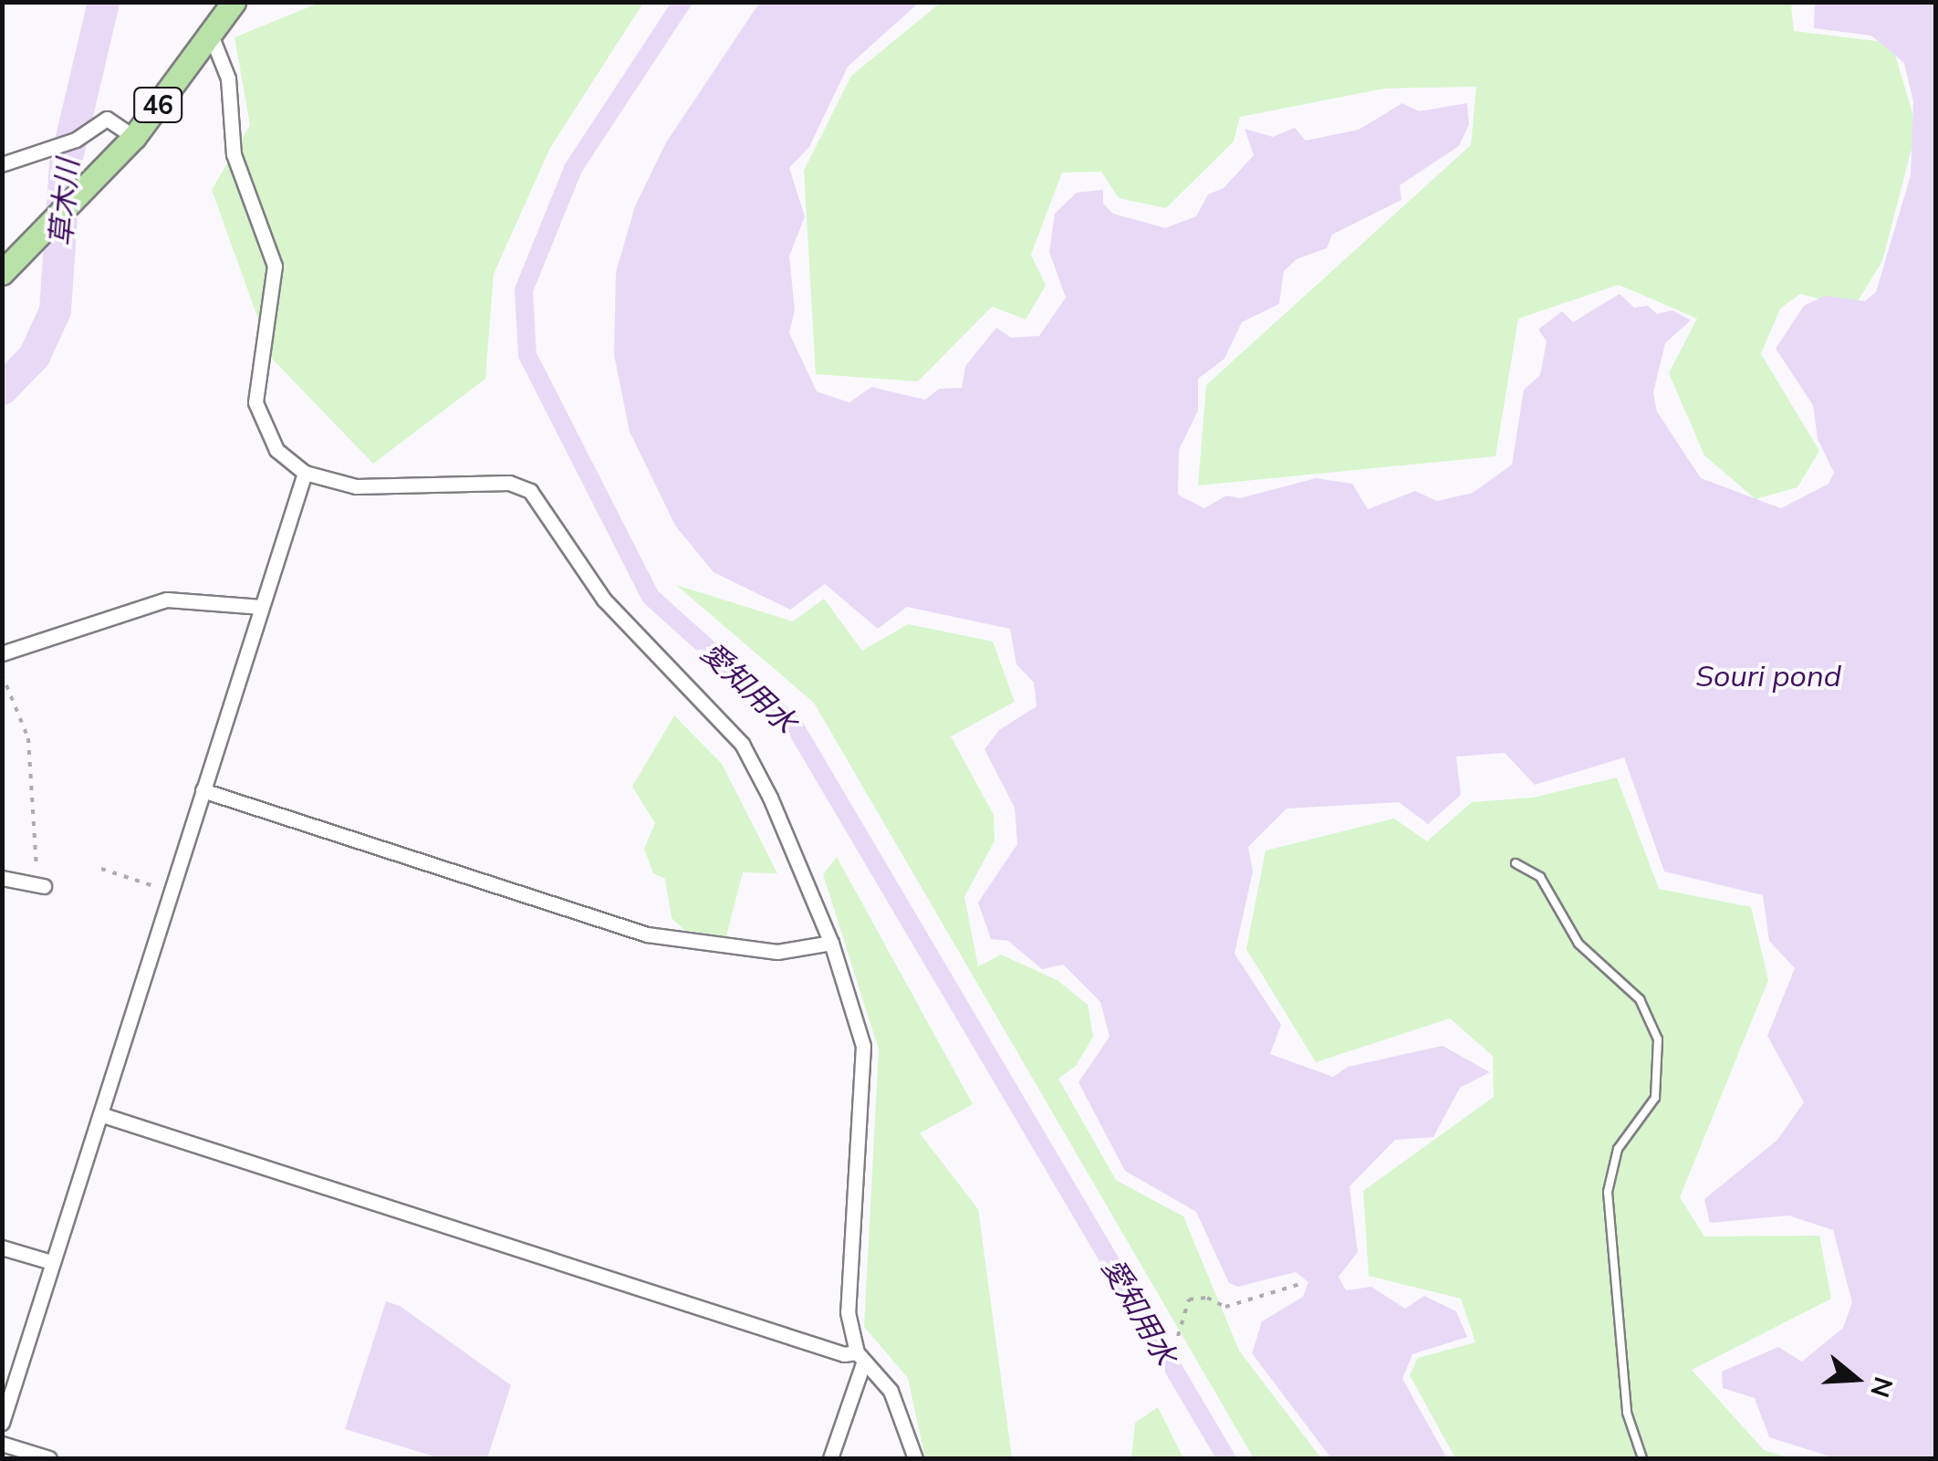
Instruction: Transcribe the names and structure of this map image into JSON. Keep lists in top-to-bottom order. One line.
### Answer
{"streets":{"main road":["46"]},"water":["草木川","Souri pond","愛知用水"],"north":"right"}
